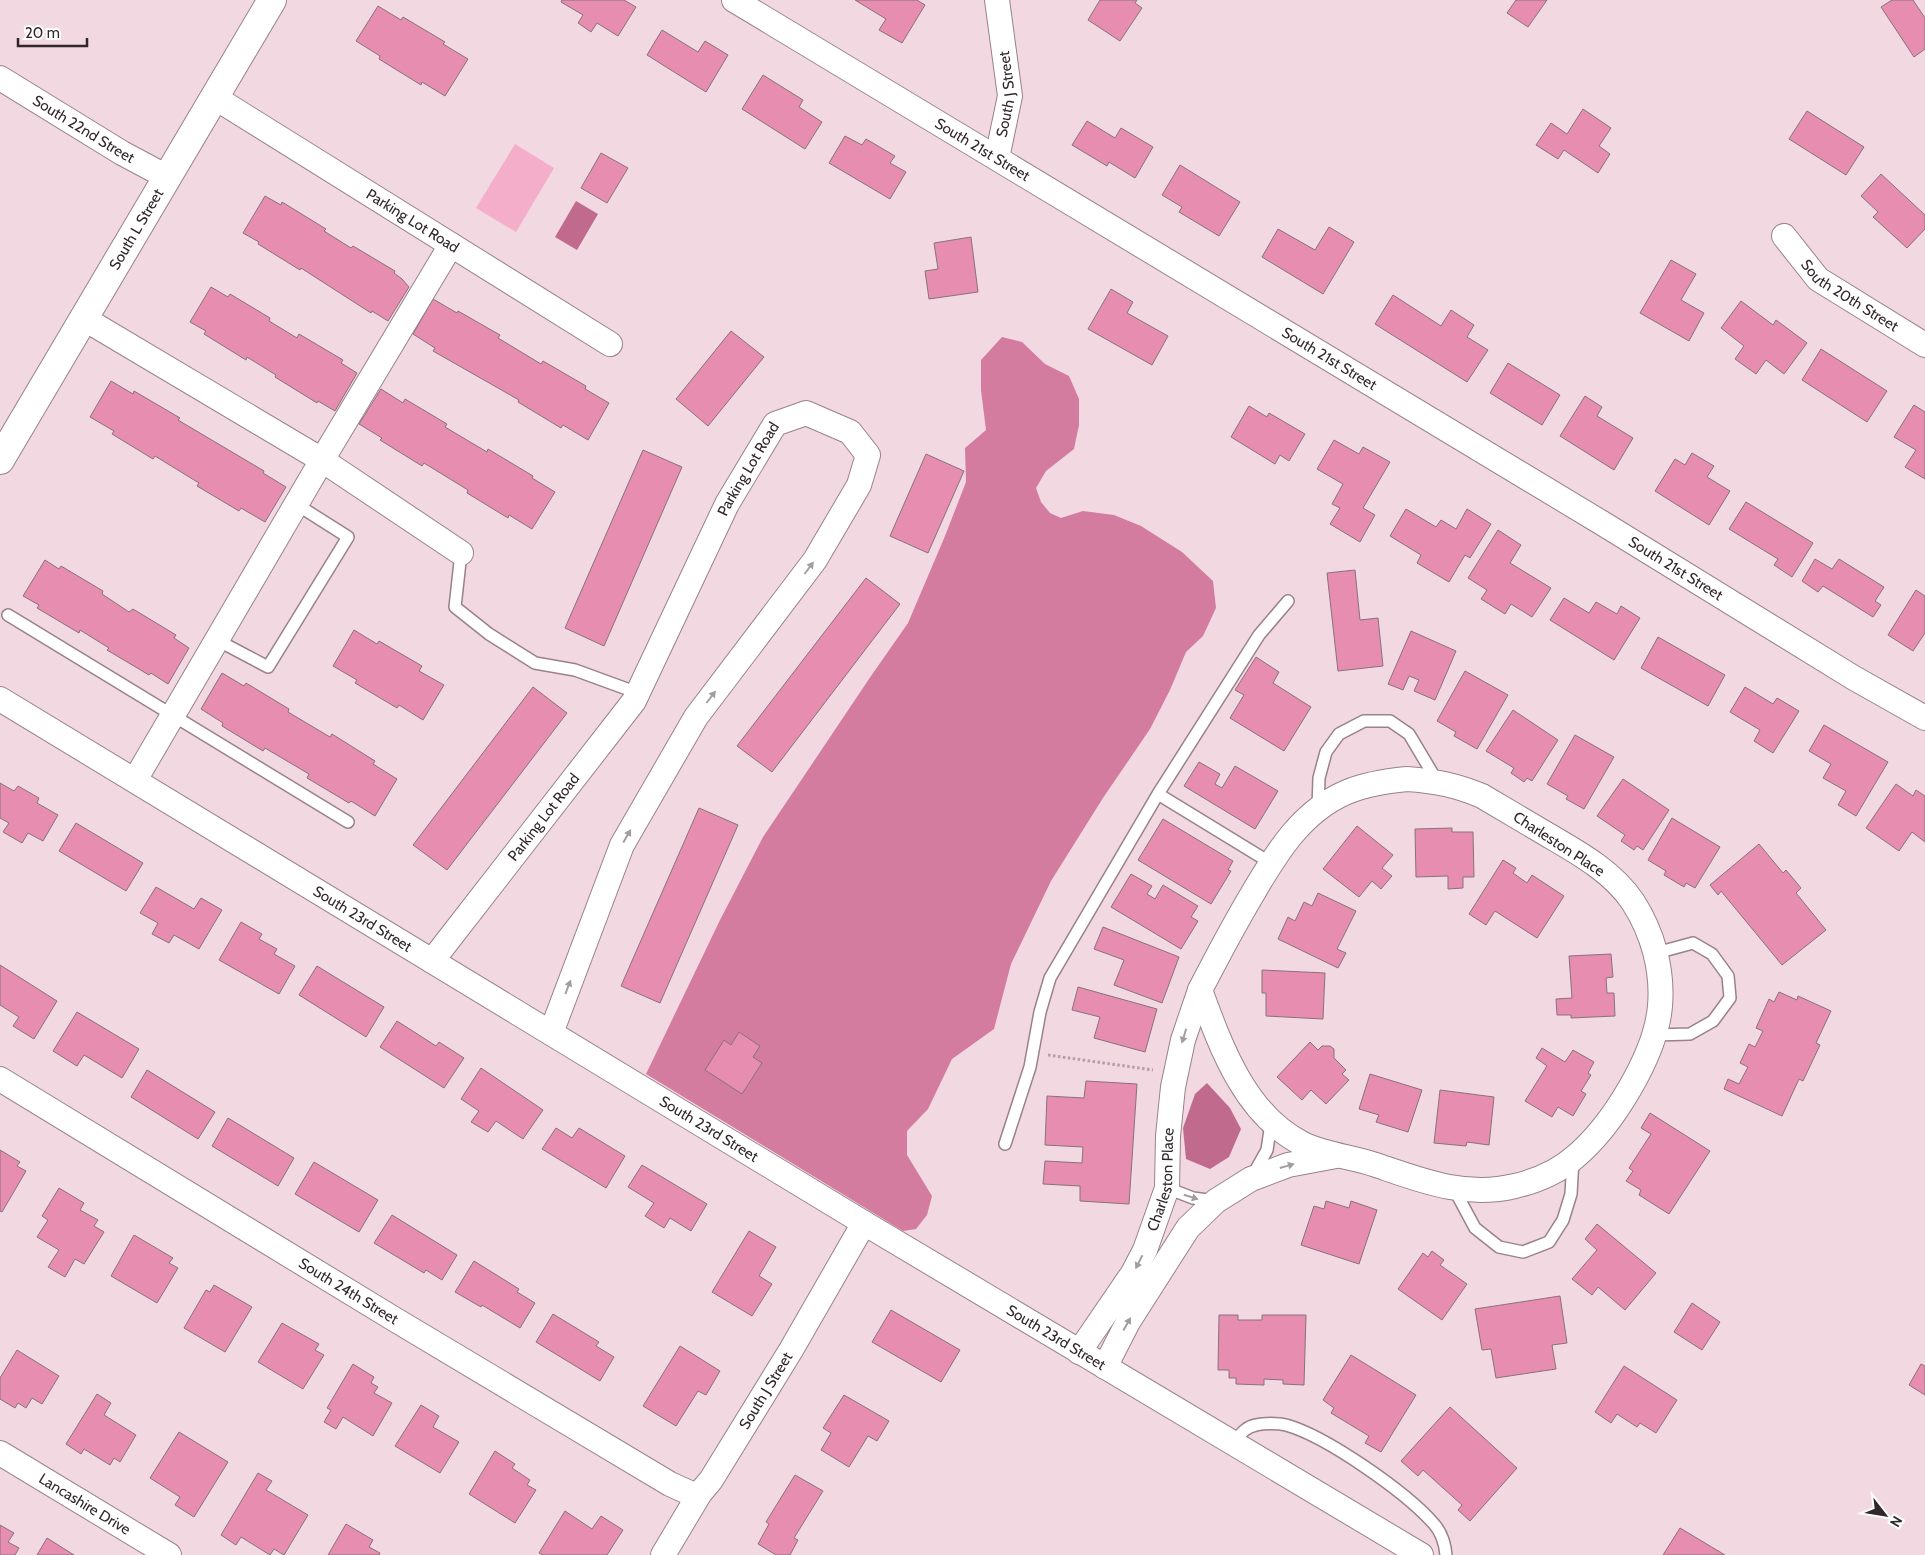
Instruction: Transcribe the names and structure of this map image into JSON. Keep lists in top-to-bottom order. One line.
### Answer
{"streets":{"street":["South J Street","South 22nd Street","South 21st Street","Parking Lot Road","South L Street","South 20th Street","Charleston Place","South 23rd Street","South 24th Street","Lancashire Drive"]},"crossings":[["South J Street","South 21st Street"],["South J Street","South 23rd Street"],["South J Street","South 24th Street"],["South 22nd Street","South L Street"],["Parking Lot Road","South L Street"],["Parking Lot Road","South 23rd Street"],["Charleston Place","South 23rd Street"]],"scale_bar":"20 m","north":"bottom right"}
